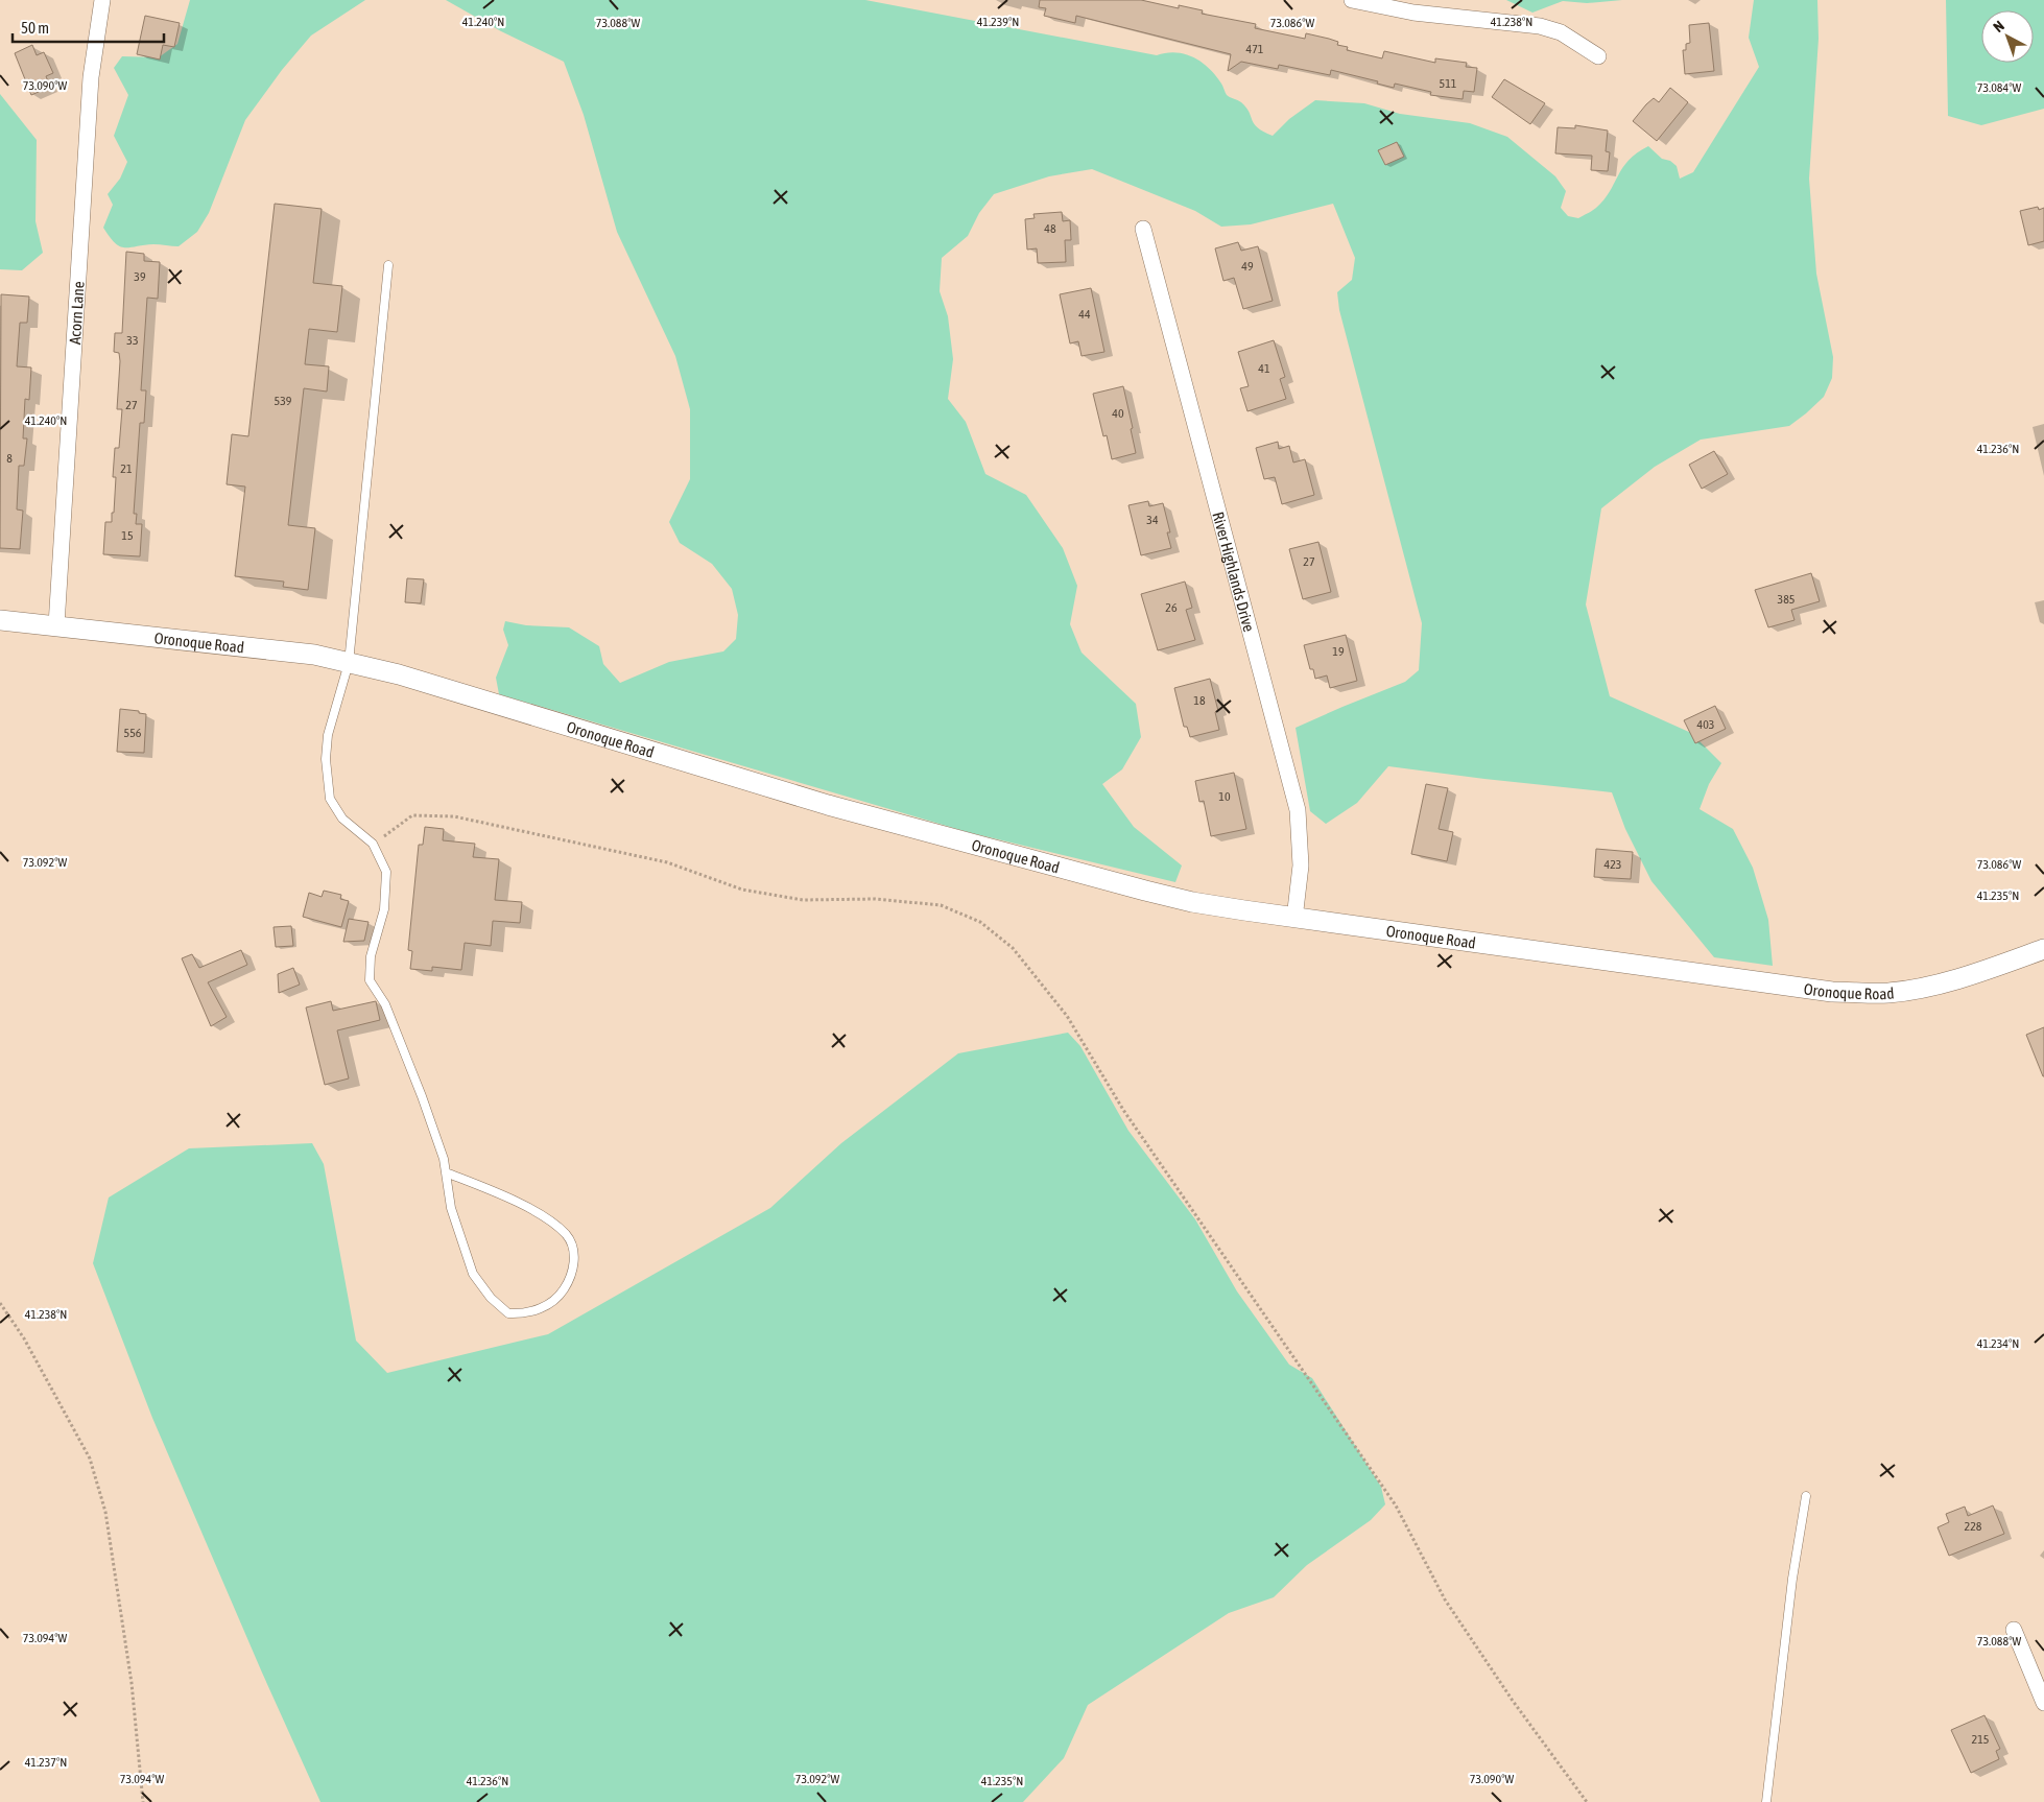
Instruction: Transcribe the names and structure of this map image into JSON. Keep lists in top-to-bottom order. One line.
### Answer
{"streets":{"street":["Acorn Lane","River Highlands Drive","Oronoque Road"]},"crossings":[["Acorn Lane","Oronoque Road"],["River Highlands Drive","Oronoque Road"]],"house_numbers":["471","511","48","49","39","44","33","41","539","27","40","8","21","34","15","27","385","26","19","18","403","556","10","423","228","215"],"scale_bar":"50 m","north":"top left","coordinates":["41.240°N","41.239°N","41.238°N","73.088°W","73.086°W","73.090°W","73.084°W","41.236°N","73.092°W","41.235°N","41.234°N","73.094°W","41.237°N"]}
